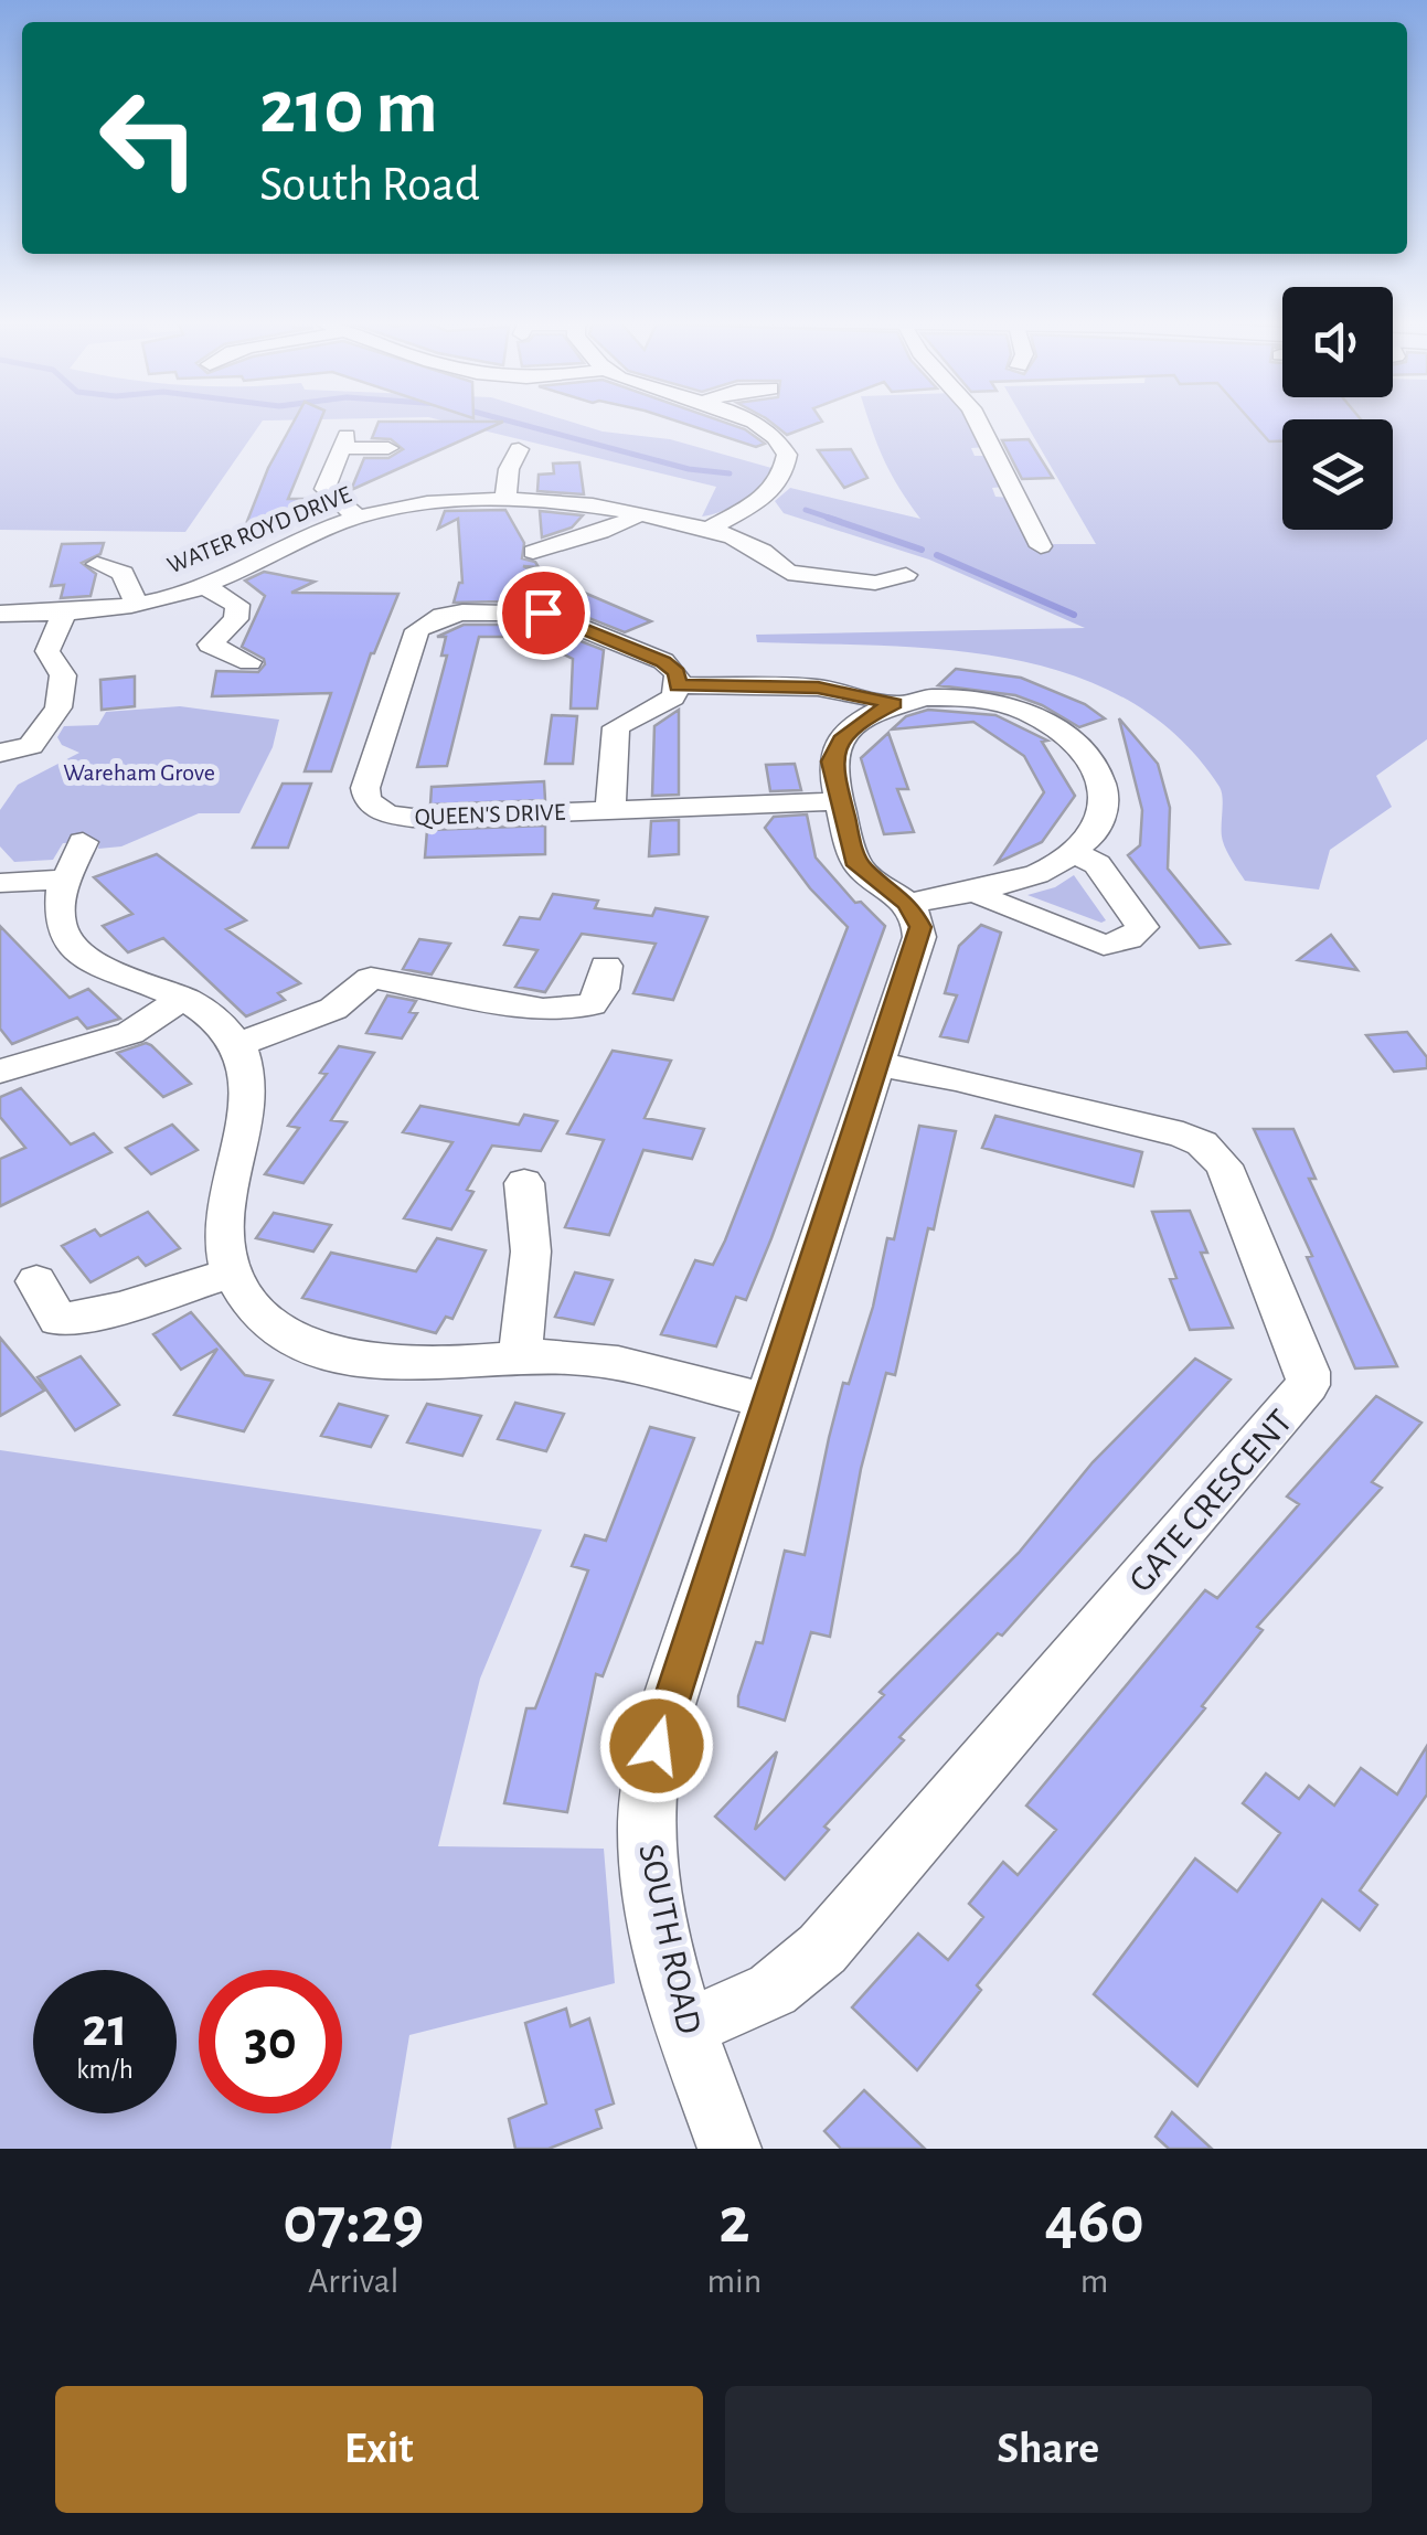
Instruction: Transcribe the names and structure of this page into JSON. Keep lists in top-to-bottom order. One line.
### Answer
{"streets":{"street":["WATER ROYD DRIVE","QUEEN'S DRIVE","GATE CRESCENT","SOUTH ROAD"]},"crossings":[["QUEEN'S DRIVE","SOUTH ROAD"],["GATE CRESCENT","SOUTH ROAD"]],"parks":["Wareham Grove"],"page":{"turn":["210 m","South Road"],"speed":"21 km/h","limit":"30","eta":["07:29","Arrival","2","min","460","m"],"buttons":["Exit","Share"]}}
